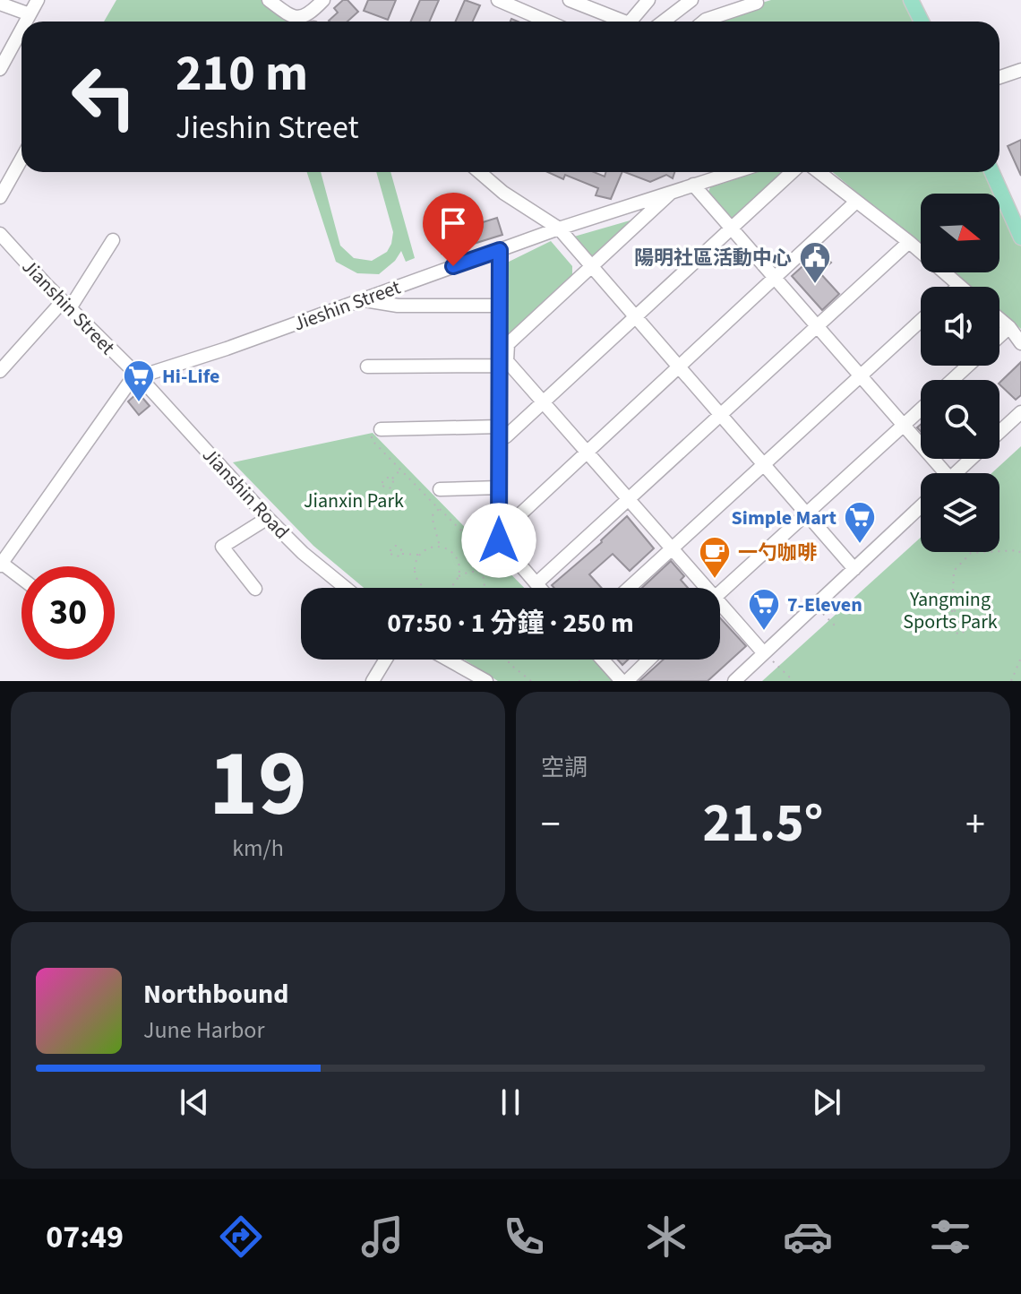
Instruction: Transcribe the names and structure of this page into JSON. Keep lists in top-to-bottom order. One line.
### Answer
{"streets":{"street":["Jieshin Street","Jianshin Street","Jianshin Road"]},"crossings":[["Jieshin Street","Jianshin Street"],["Jieshin Street","Jianshin Road"],["Jianshin Street","Jianshin Road"]],"parks":["Jianxin Park","Yangming Sports Park"],"places":{"public building":["陽明社區活動中心"],"supermarket":["Hi-Life","Simple Mart","7-Eleven"],"cafe":["一勺咖啡"]},"north":"right","page":{"turn":["210 m","Jieshin Street"],"limit":"30","trip":"07:50 · 1 分鐘 · 250 m","tile":[["19","km/h"],"空調"],"heat":["−","21.5°","+"],"song":["Northbound","June Harbor"],"tabs":"07:49"}}
